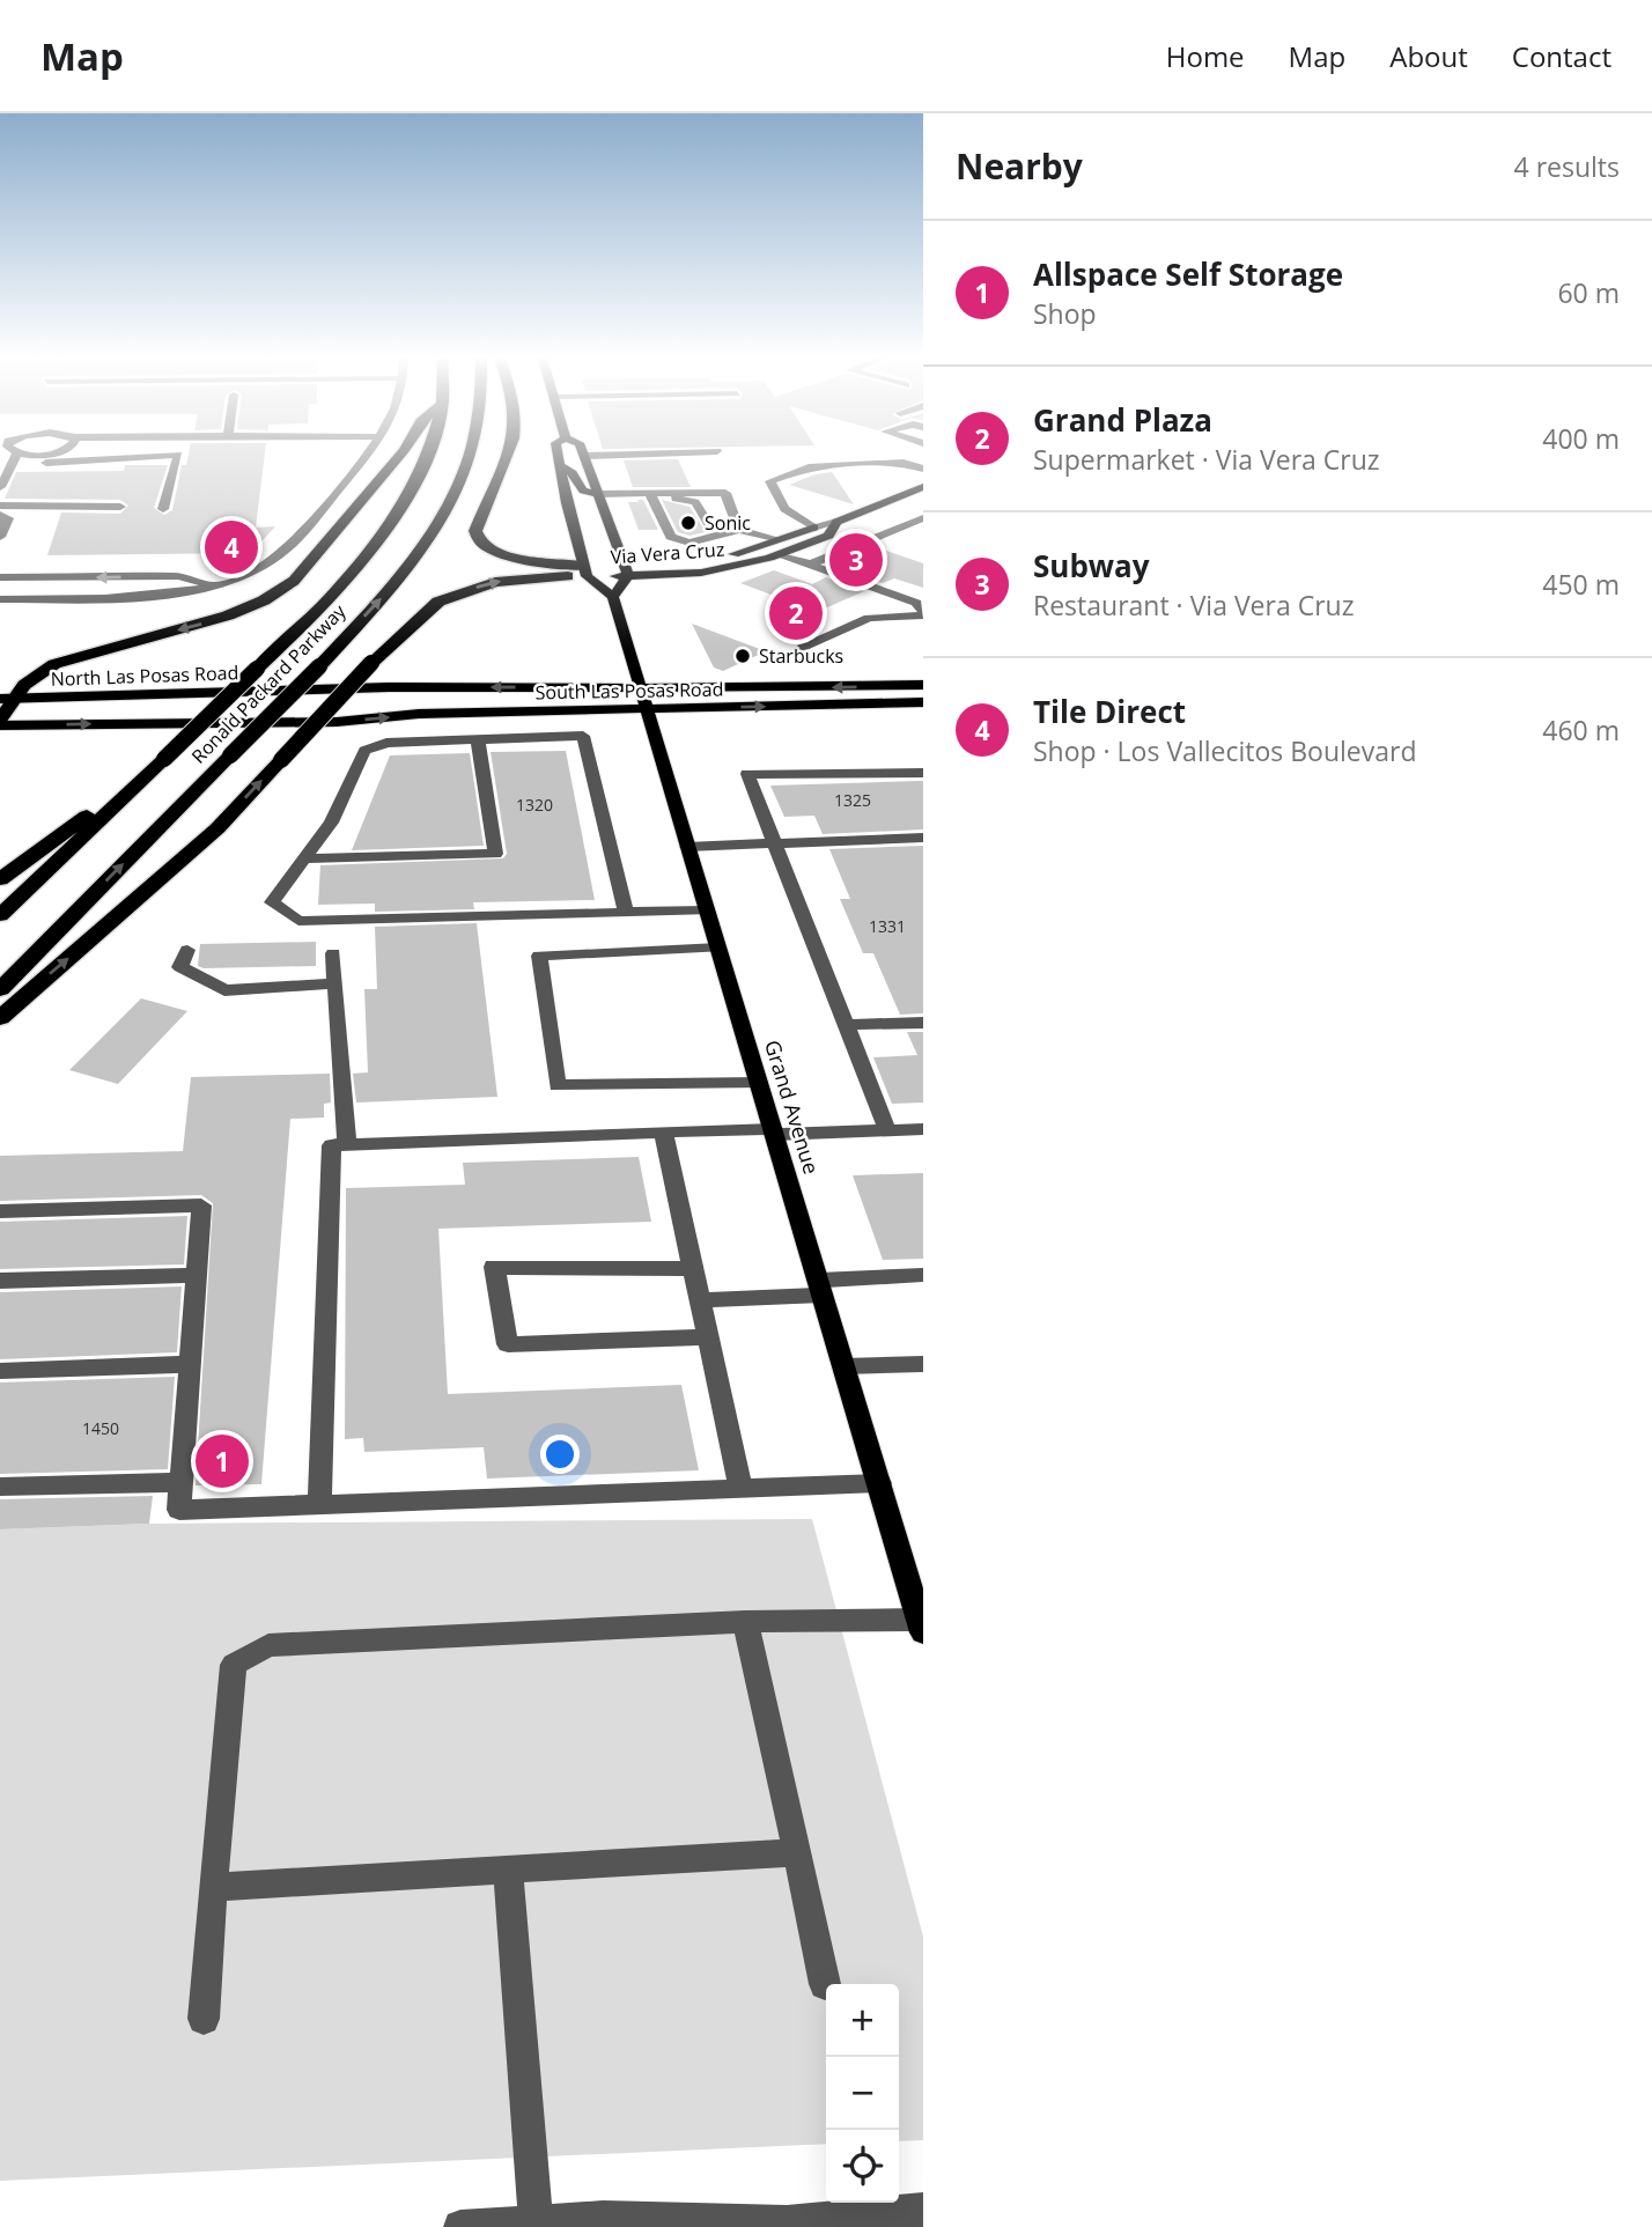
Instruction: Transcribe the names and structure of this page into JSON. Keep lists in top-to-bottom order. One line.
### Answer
{"streets":{"highway":["Ronald Packard Parkway"],"main road":["Via Vera Cruz","North Las Posas Road","South Las Posas Road","Grand Avenue"]},"crossings":[["North Las Posas Road","South Las Posas Road"],["South Las Posas Road","Grand Avenue"]],"places":["Sonic","Starbucks"],"house_numbers":["1325","1320","1331","1450"],"page":{"header":"Map","nav":["Home","Map","About","Contact"],"heading":["Nearby","4 results"],"list":[{"mark":"1","name":"Allspace Self Storage","note":"Shop","value":"60 m"},{"mark":"2","name":"Grand Plaza","note":"Supermarket · Via Vera Cruz","value":"400 m"},{"mark":"3","name":"Subway","note":"Restaurant · Via Vera Cruz","value":"450 m"},{"mark":"4","name":"Tile Direct","note":"Shop · Los Vallecitos Boulevard","value":"460 m"}],"pins":["4","3","2","1"],"map_buttons":["+","−"]}}
